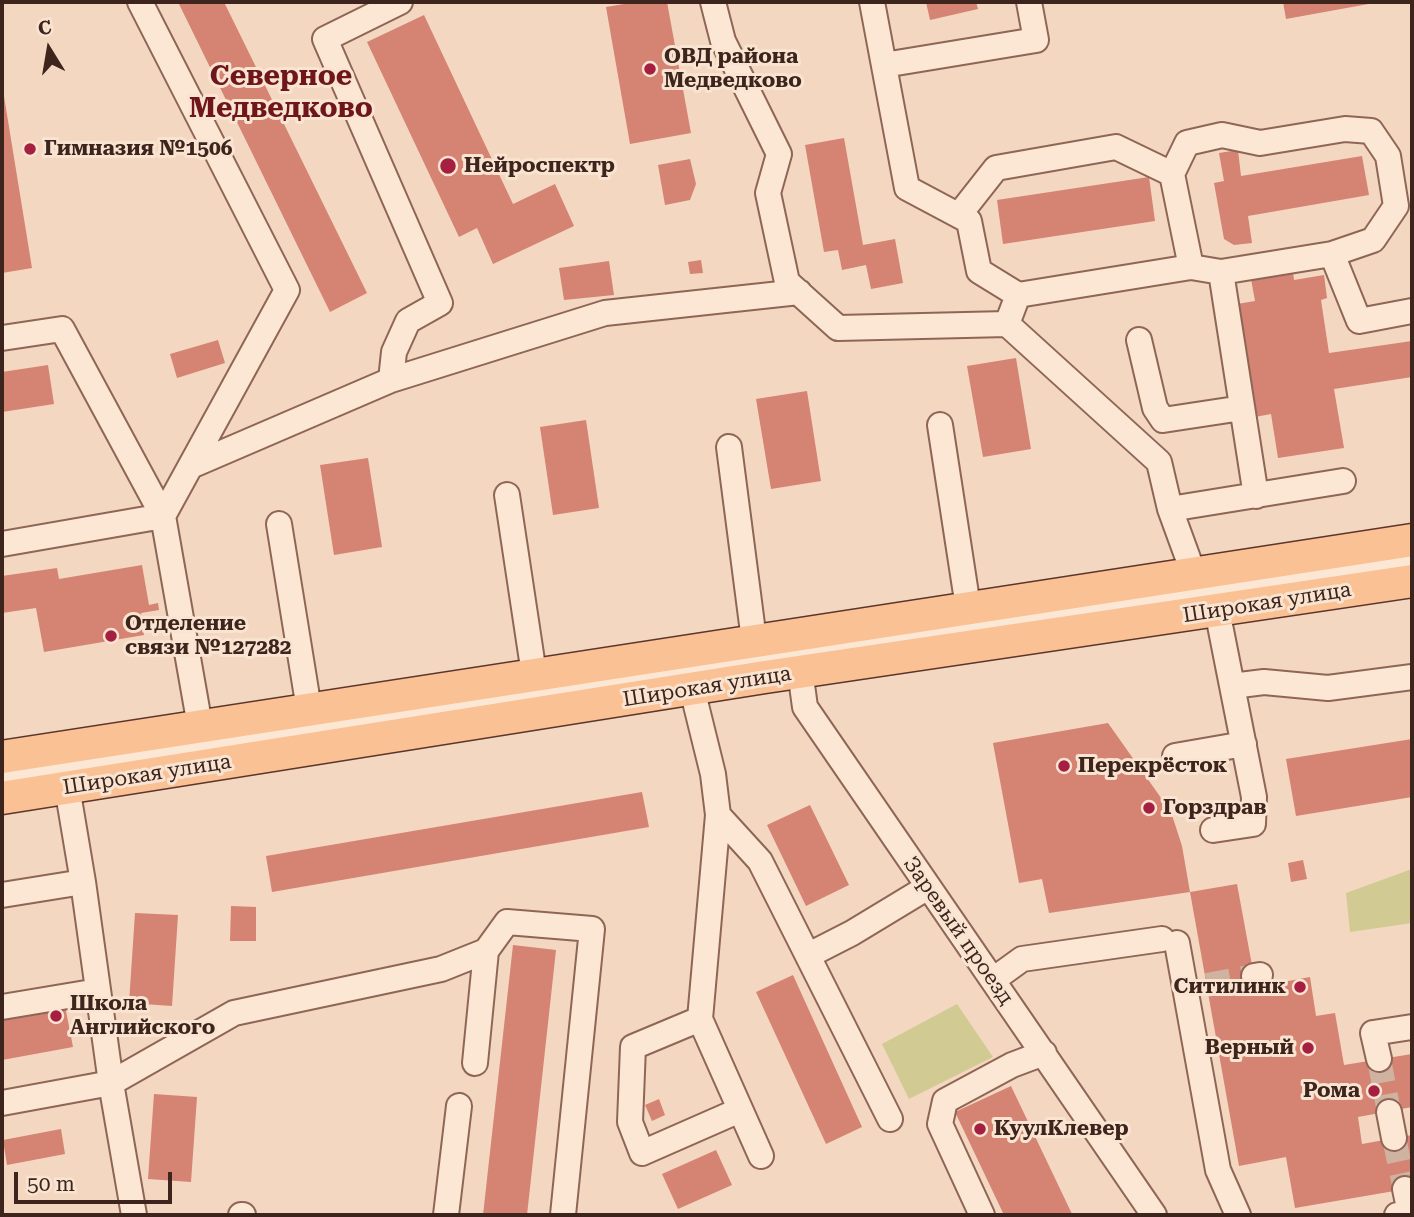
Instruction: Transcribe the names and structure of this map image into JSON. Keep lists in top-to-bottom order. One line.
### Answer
{"streets":{"main road":["Широкая улица"],"street":["Заревый проезд"]},"crossings":[["Широкая улица","Заревый проезд"]],"districts":["Северное Медведково"],"places":["ОВД района Медведково","Гимназия №1506","Нейроcпектр","Отделение связи №127282","Перекрёсток","Горздрав","Ситилинк","Школа Английского","Верный","Рома","КуулКлевер"],"scale_bar":"50 m","north":"top"}
